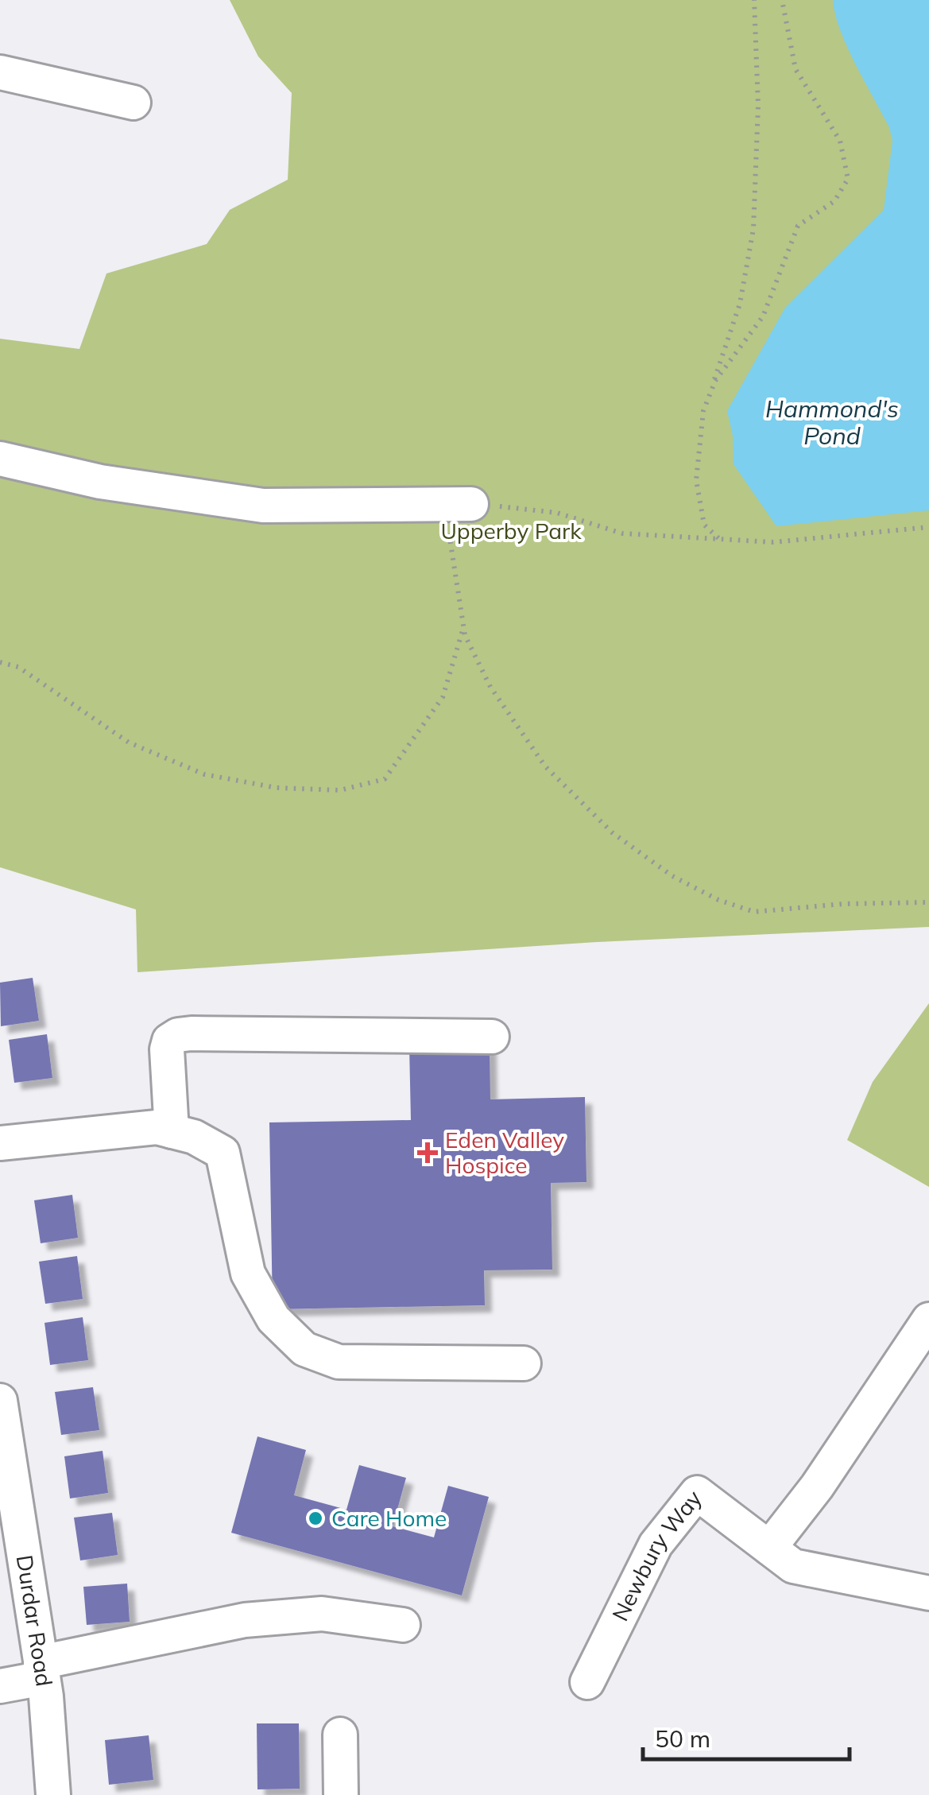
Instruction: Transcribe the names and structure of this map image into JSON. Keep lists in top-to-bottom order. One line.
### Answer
{"streets":{"street":["Newbury Way","Durdar Road"]},"water":["Hammond's Pond"],"parks":["Upperby Park"],"places":{"health":["Eden Valley Hospice"],"other":["Care Home"]},"scale_bar":"50 m"}
